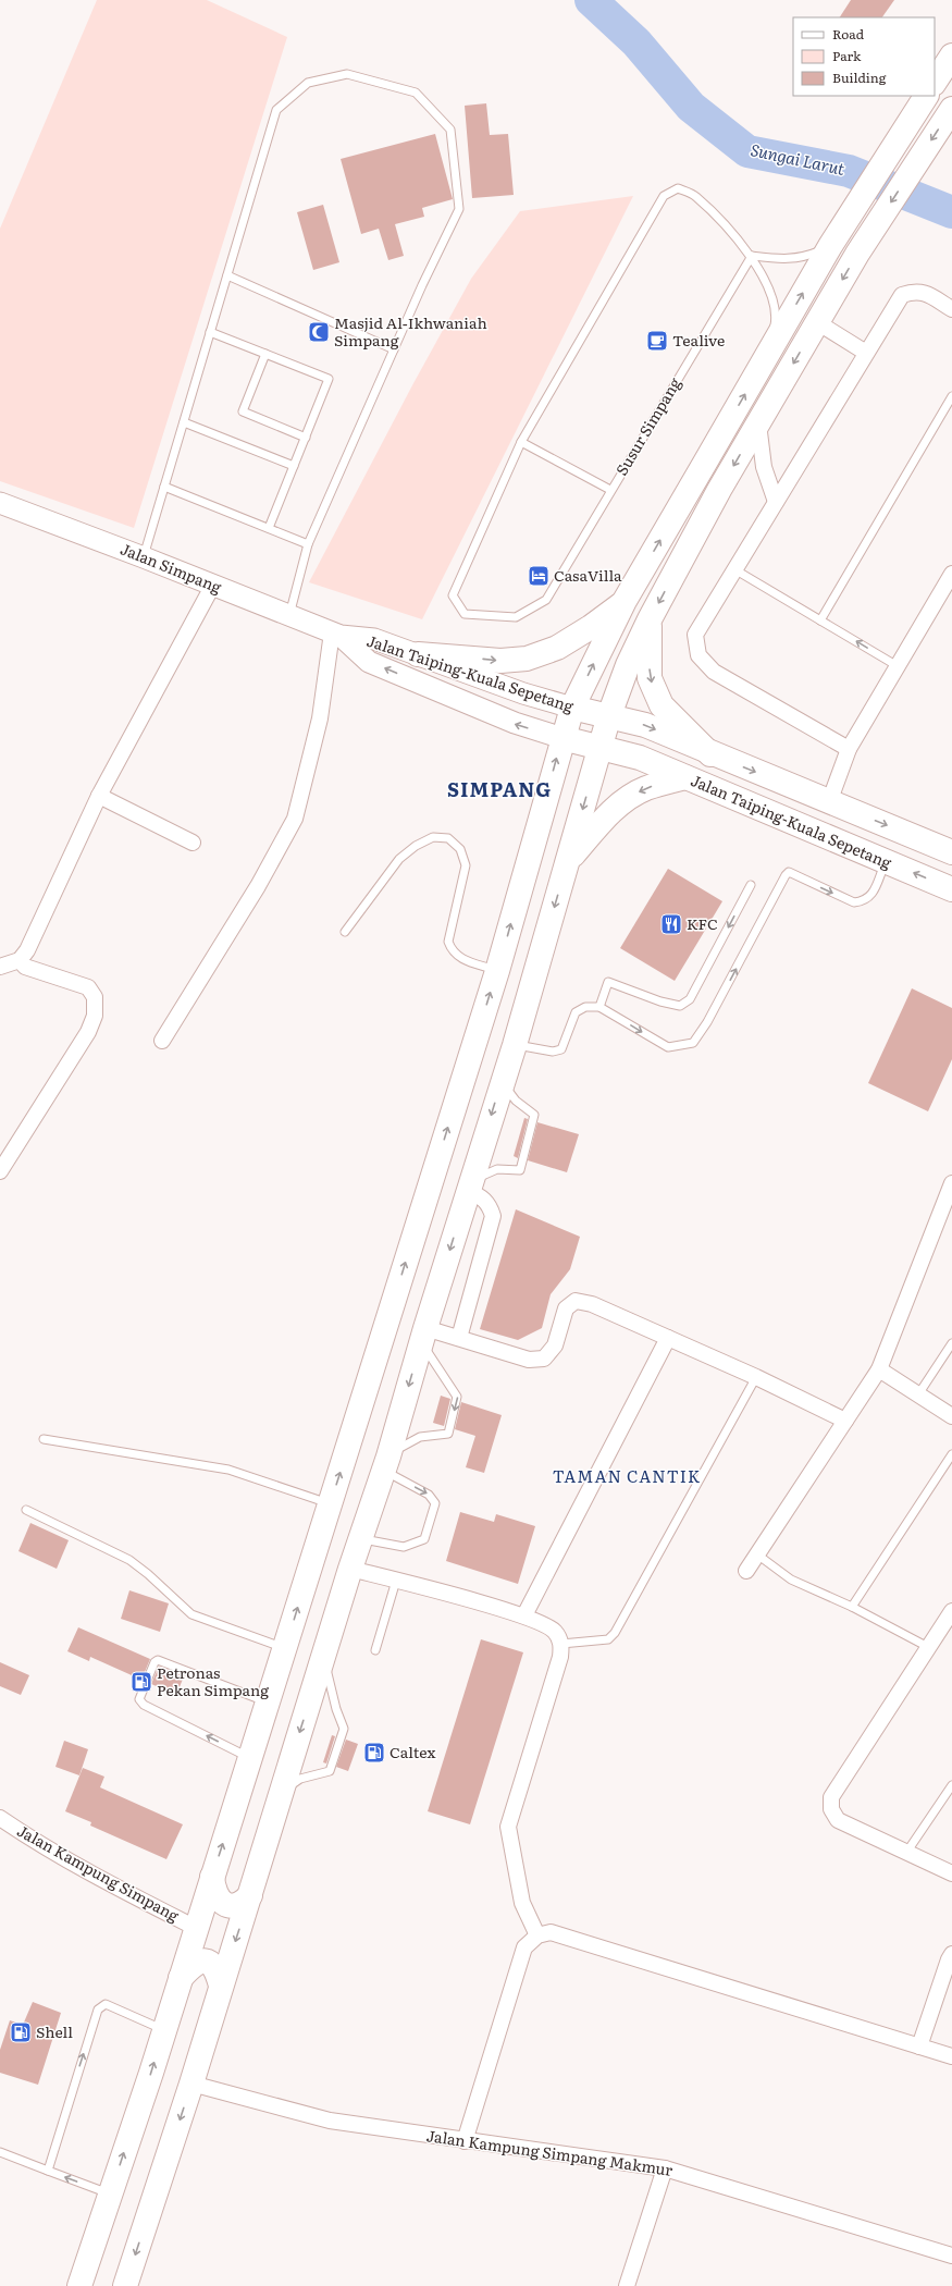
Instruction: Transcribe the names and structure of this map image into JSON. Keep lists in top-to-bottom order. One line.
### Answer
{"streets":{"main road":["Jalan Simpang","Jalan Taiping-Kuala Sepetang"],"street":["Jalan Kampung Simpang","Jalan Kampung Simpang Makmur"],"lane":["Susur Simpang"]},"crossings":[["Jalan Simpang","Jalan Taiping-Kuala Sepetang"]],"districts":["SIMPANG","TAMAN CANTIK"],"water":["Sungai Larut"],"places":{"mosque":["Masjid Al-Ikhwaniah Simpang"],"cafe":["Tealive"],"hotel":["CasaVilla"],"restaurant":["KFC"],"fuel station":["Petronas Pekan Simpang","Caltex","Shell"]},"legend":["Road","Park","Building"]}
